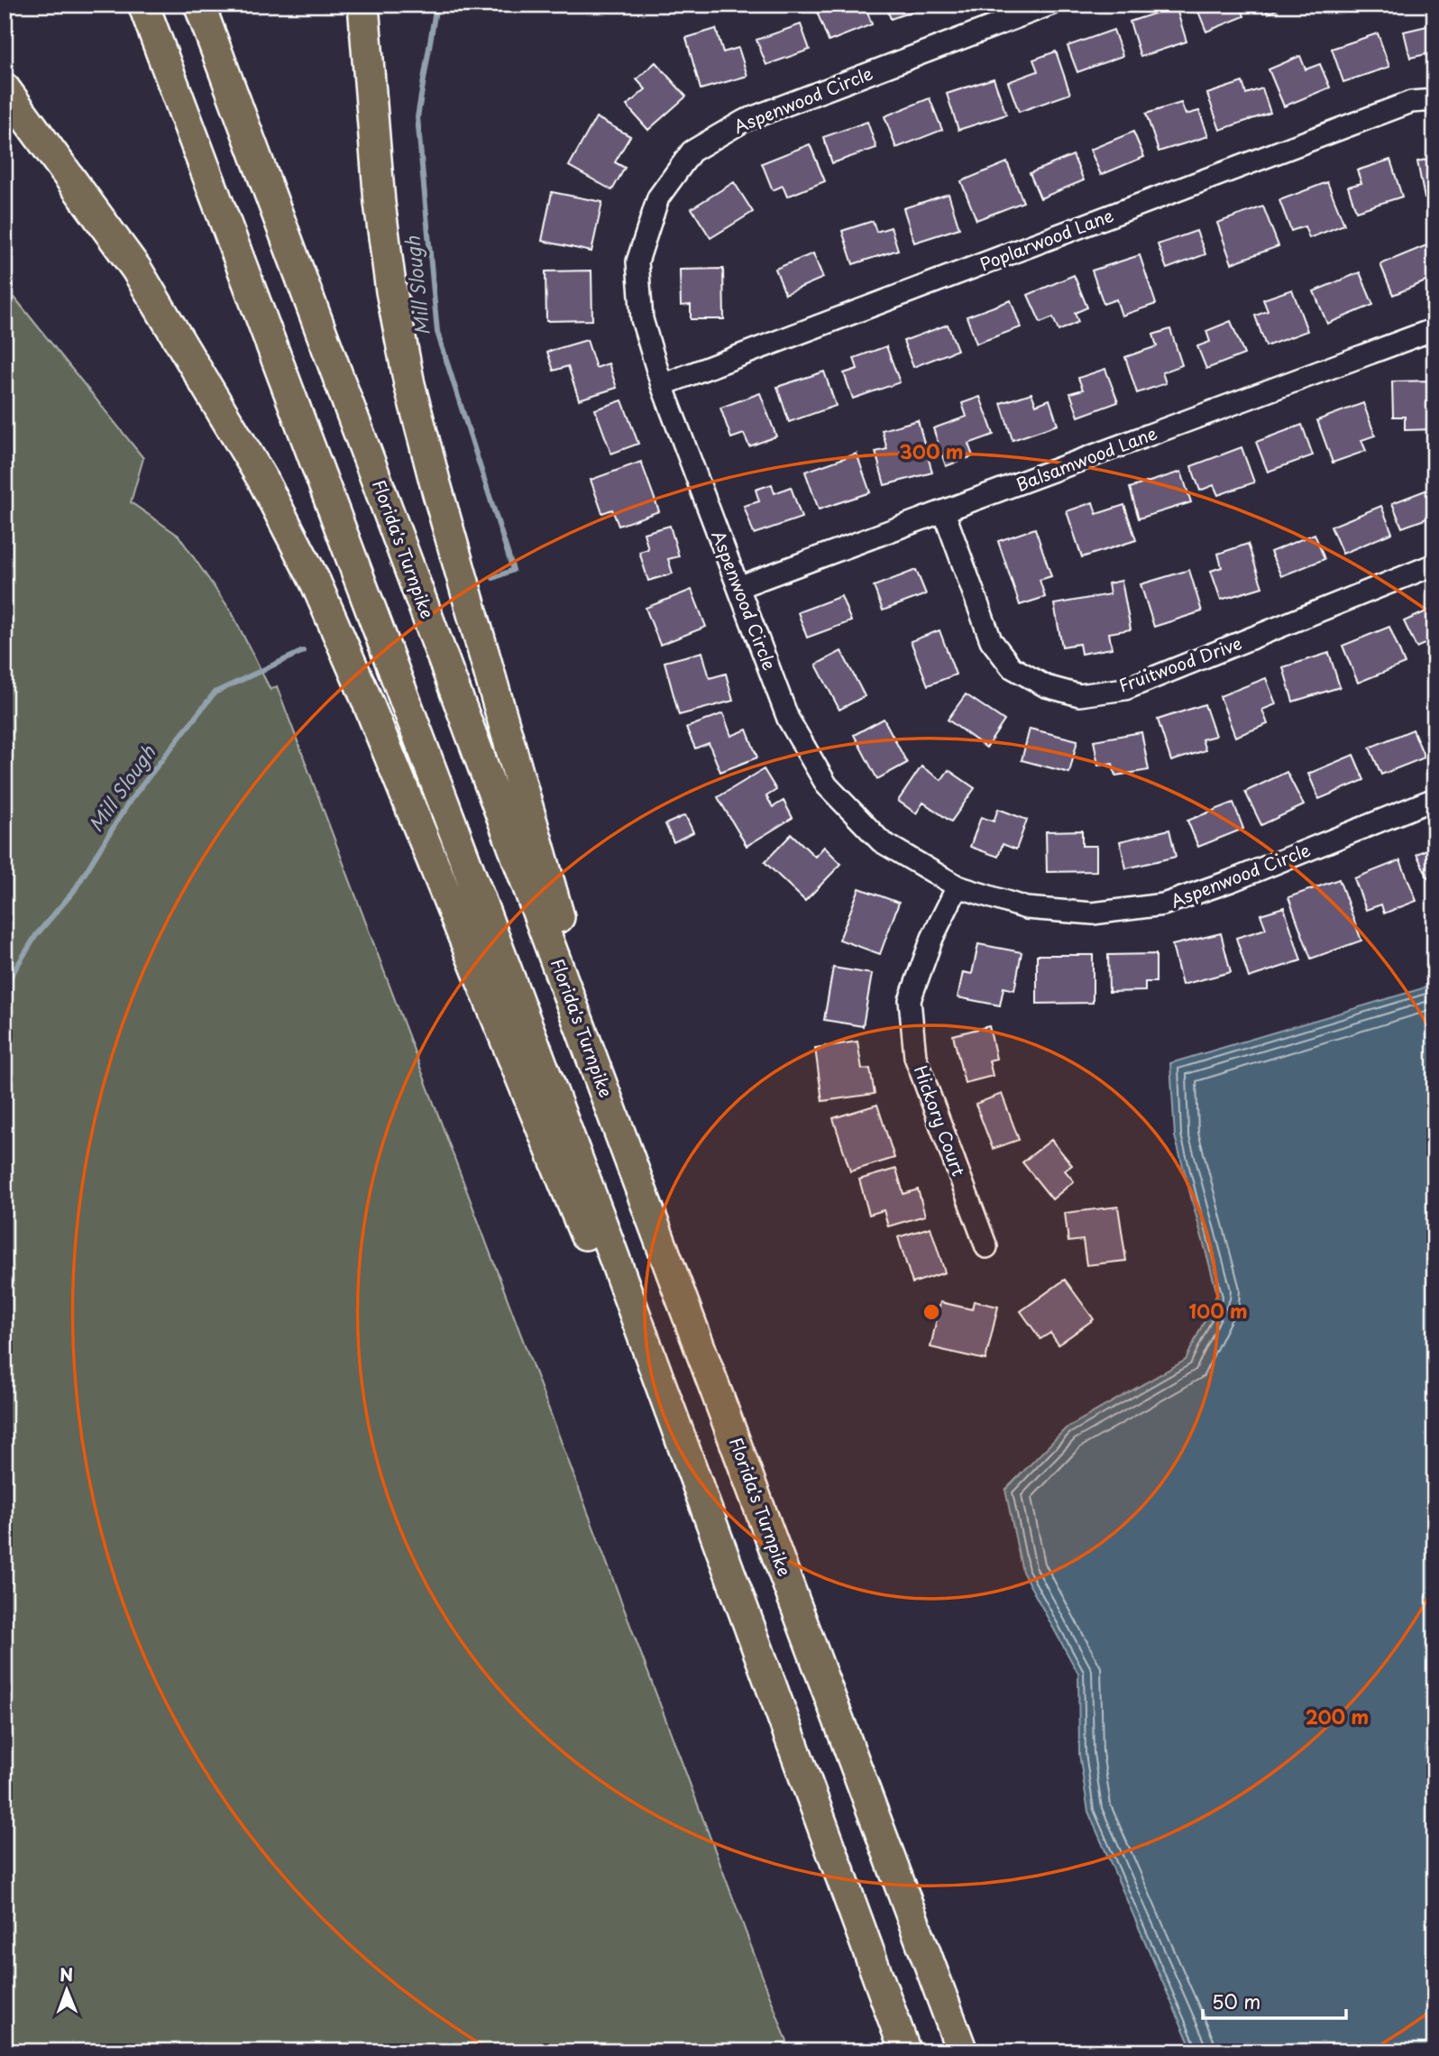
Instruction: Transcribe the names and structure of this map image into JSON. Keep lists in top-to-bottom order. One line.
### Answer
{"streets":{"highway":["Florida's Turnpike"],"street":["Aspenwood Circle","Poplarwood Lane","Balsamwood Lane","Fruitwood Drive","Hickory Court"]},"crossings":[["Aspenwood Circle","Poplarwood Lane"],["Aspenwood Circle","Balsamwood Lane"],["Aspenwood Circle","Hickory Court"],["Balsamwood Lane","Fruitwood Drive"]],"water":["Mill Slough"],"scale_bar":"50 m","north":"top","rings":["300 m","100 m","200 m"]}
